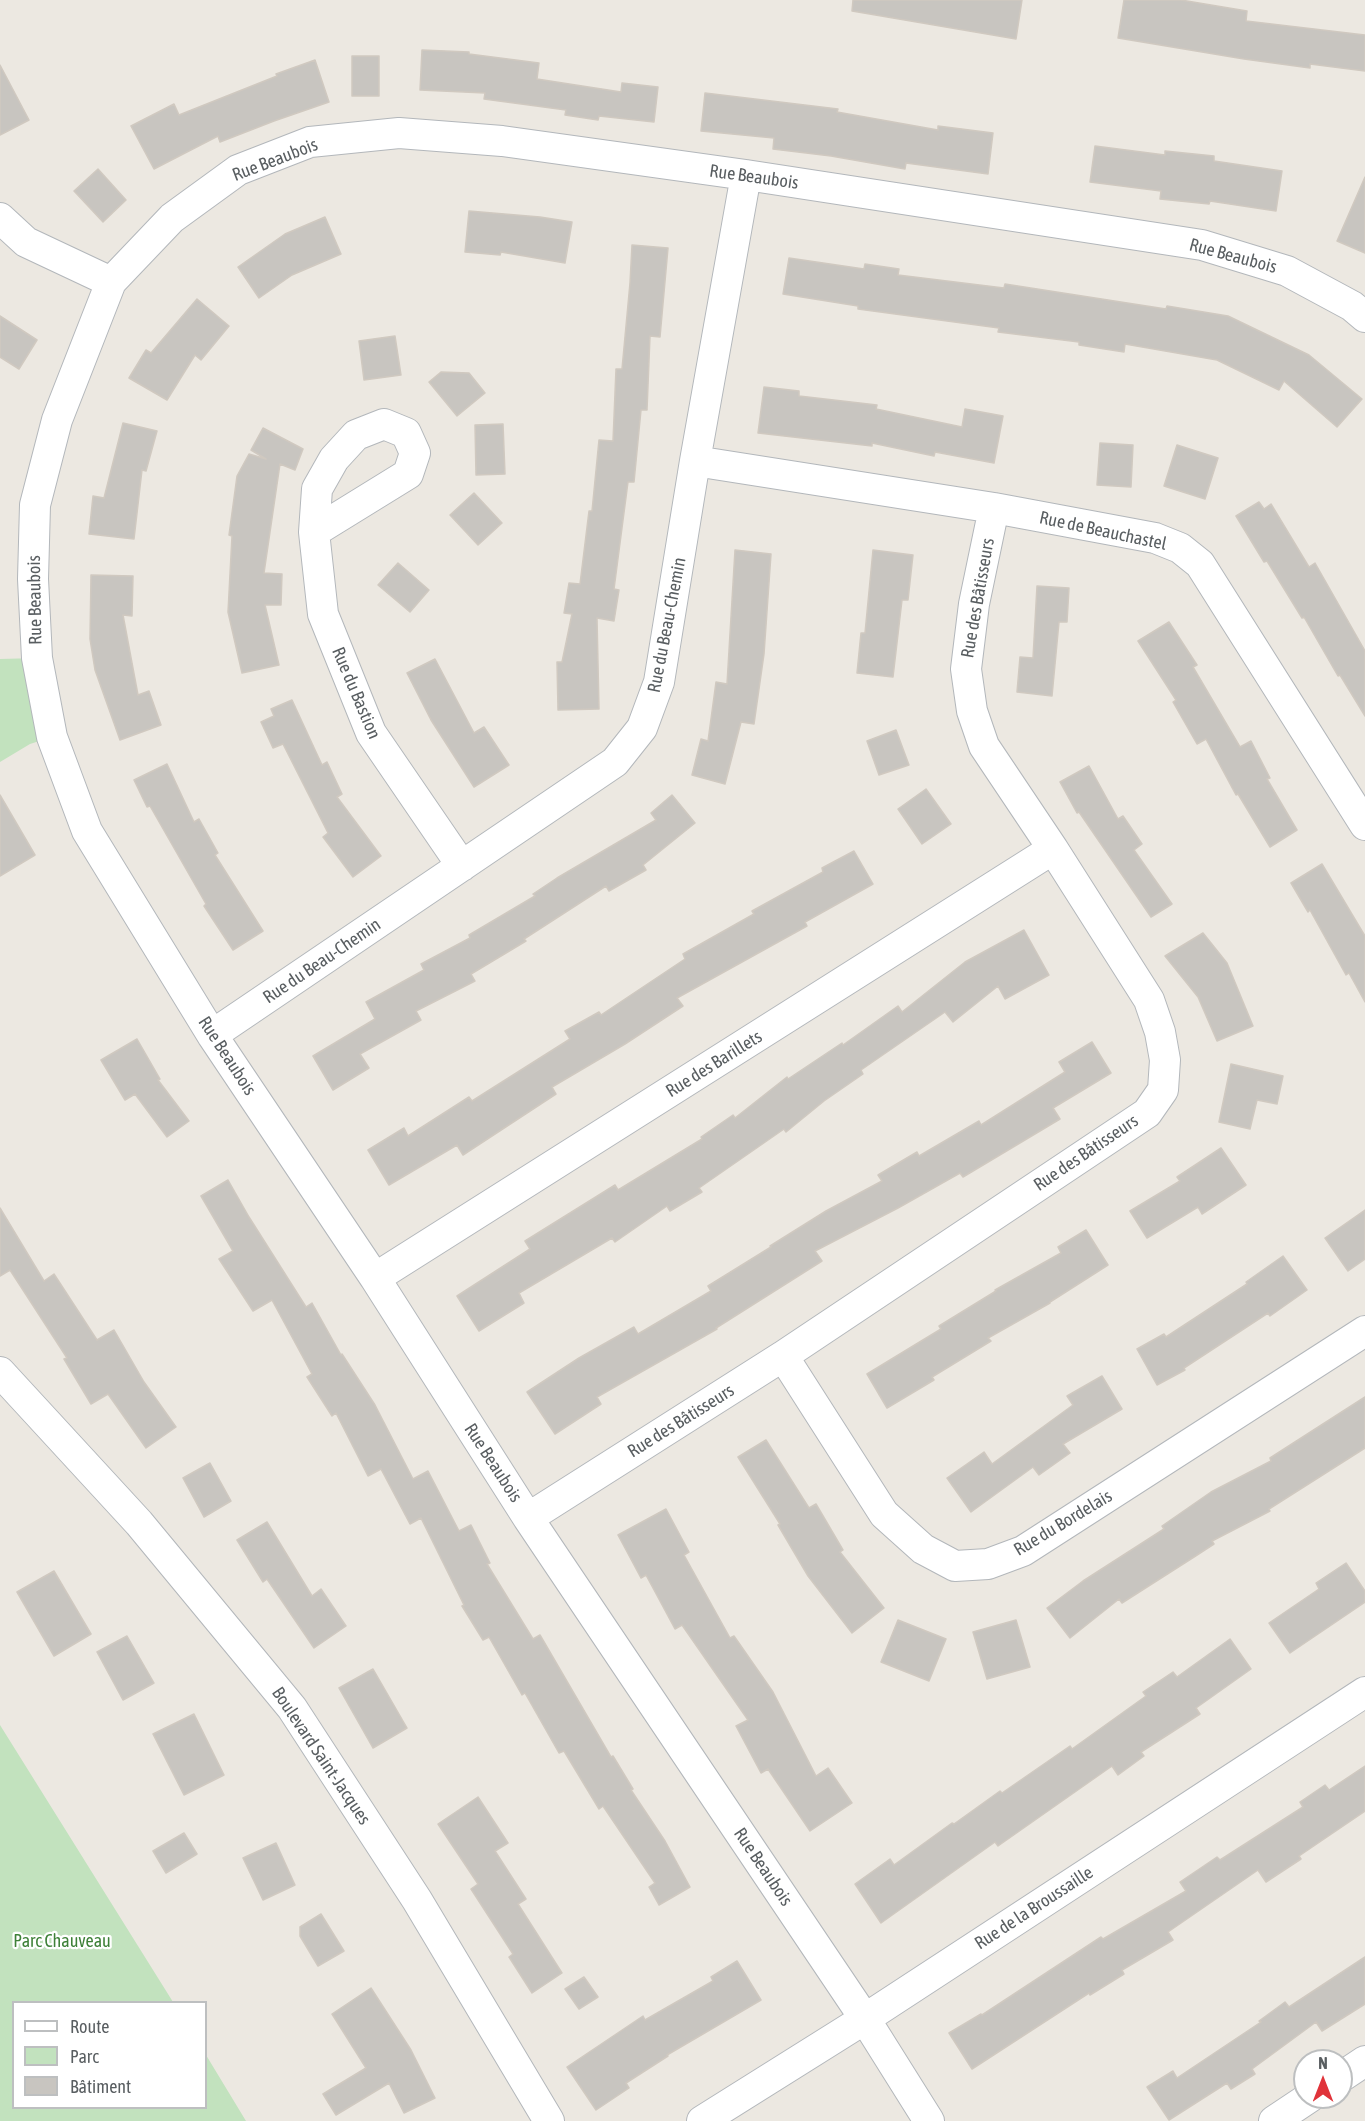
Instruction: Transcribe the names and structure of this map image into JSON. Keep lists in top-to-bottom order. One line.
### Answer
{"streets":{"street":["Rue Beaubois","Rue de Beauchastel","Rue des Bâtisseurs","Rue du Beau-Chemin","Rue du Bastion","Rue des Barillets","Rue du Bordelais","Boulevard Saint-Jacques","Rue de la Broussaille"]},"crossings":[["Rue Beaubois","Rue des Bâtisseurs"],["Rue Beaubois","Rue du Beau-Chemin"],["Rue Beaubois","Rue des Barillets"],["Rue Beaubois","Rue de la Broussaille"],["Rue de Beauchastel","Rue des Bâtisseurs"],["Rue de Beauchastel","Rue du Beau-Chemin"],["Rue des Bâtisseurs","Rue des Barillets"],["Rue des Bâtisseurs","Rue du Bordelais"],["Rue du Beau-Chemin","Rue du Bastion"]],"parks":["Parc Chauveau"],"legend":["Route","Parc","Bâtiment"],"north":"top"}
